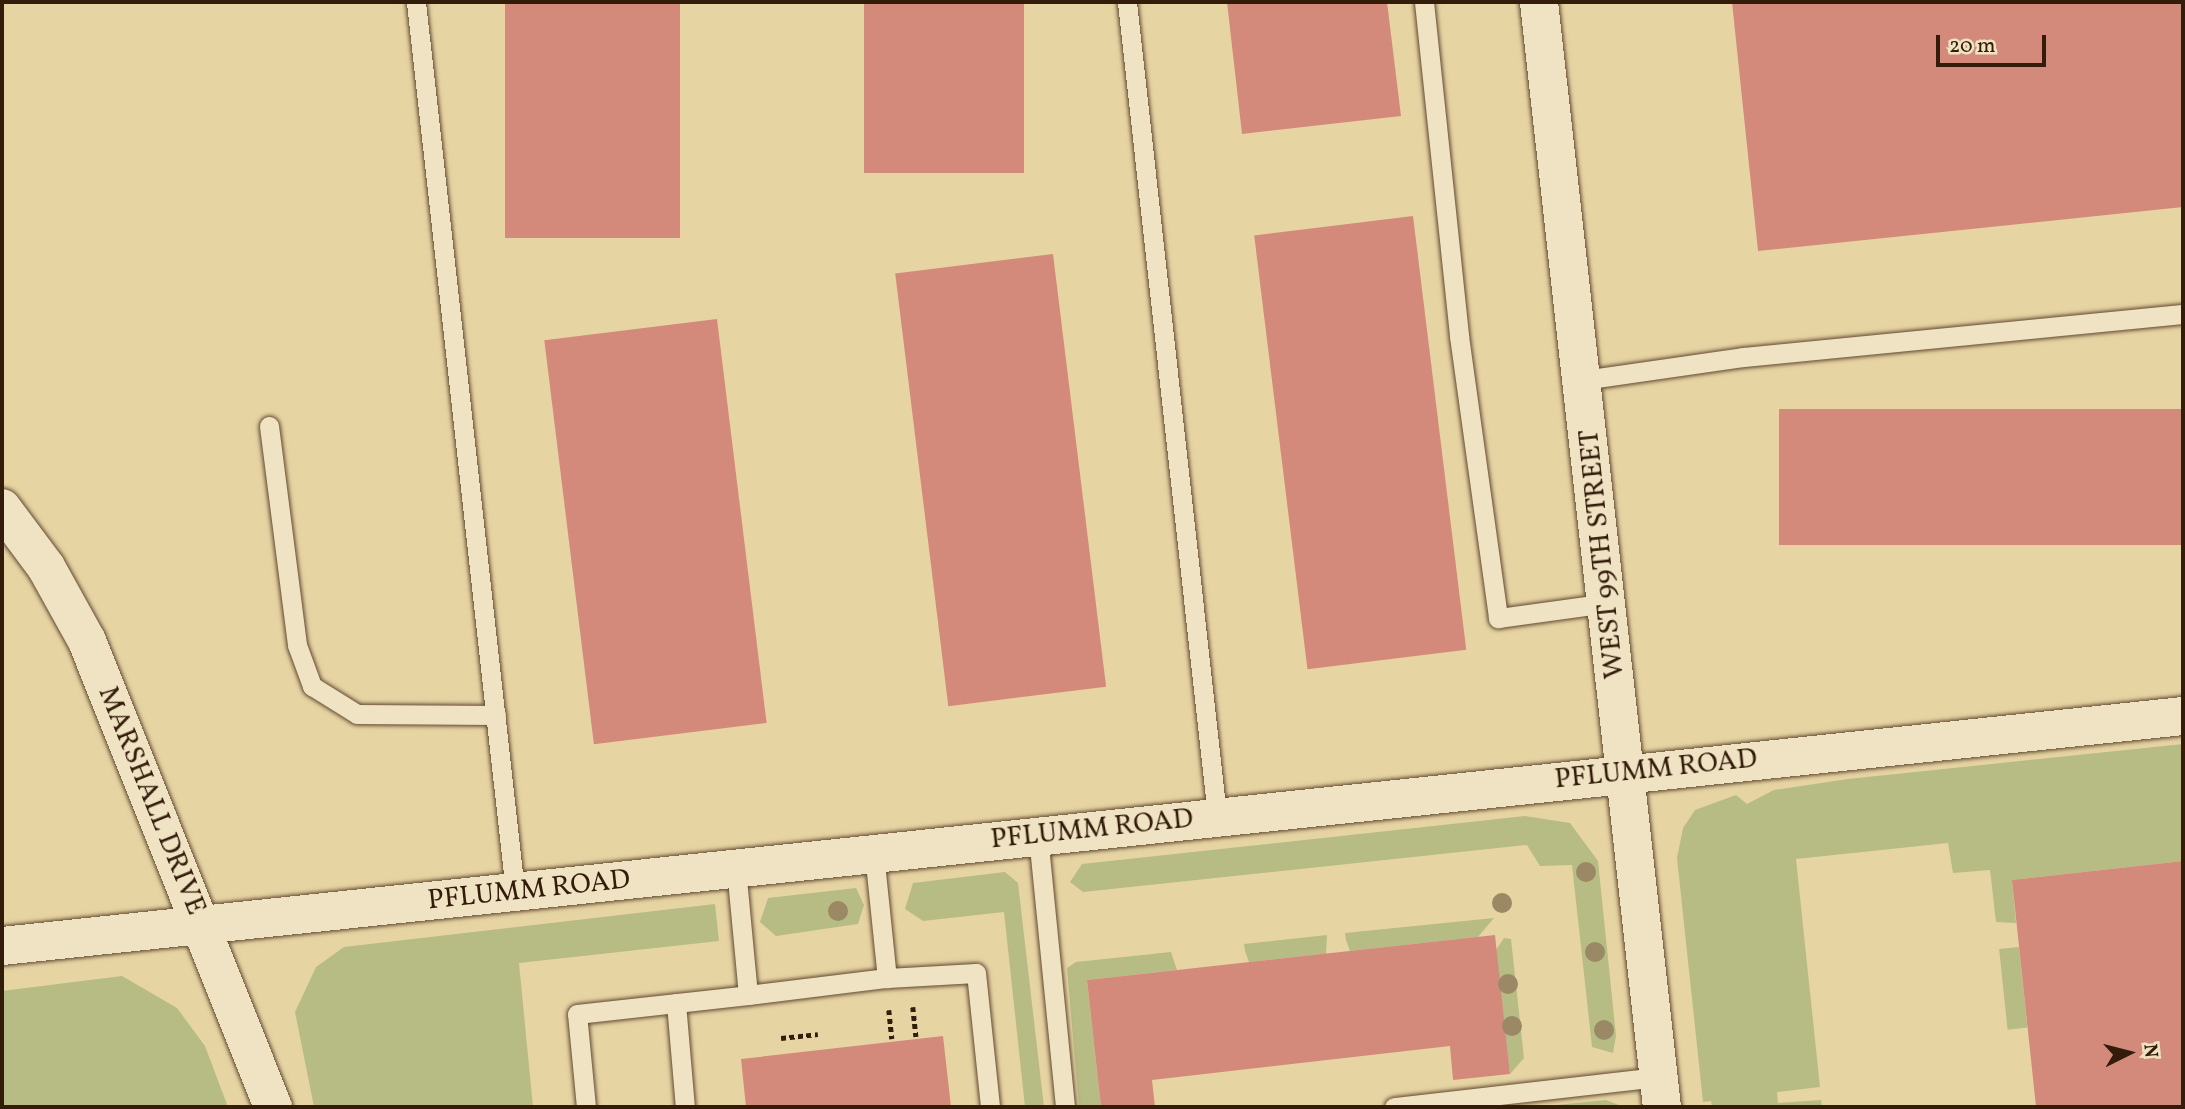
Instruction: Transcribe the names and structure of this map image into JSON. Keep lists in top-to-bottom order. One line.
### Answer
{"streets":{"main road":["WEST 99TH STREET","PFLUMM ROAD","MARSHALL DRIVE"]},"crossings":[["WEST 99TH STREET","PFLUMM ROAD"],["PFLUMM ROAD","MARSHALL DRIVE"]],"scale_bar":"20 m","north":"right"}
